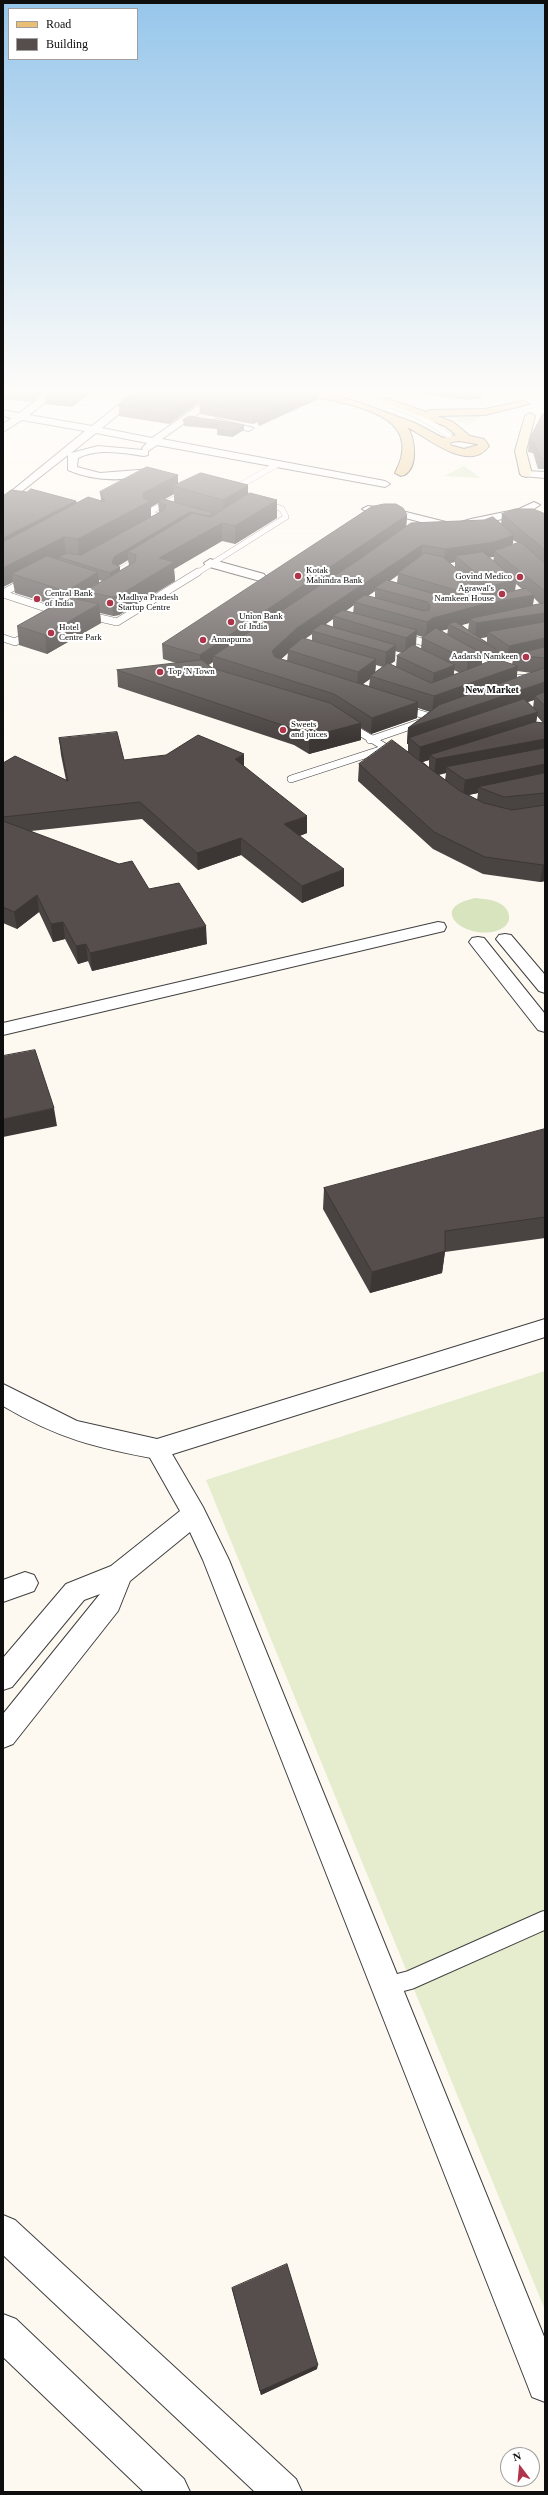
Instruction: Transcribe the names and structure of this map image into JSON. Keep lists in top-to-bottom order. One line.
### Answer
{"districts":["New Market"],"places":["Kotak Mahindra Bank","Govind Medico","Agrawal's Namkeen House","Central Bank of India","Madhya Pradesh Startup Centre","Union Bank of India","Hotel Centre Park","Annapurna","Aadarsh Namkeen","Top 'N Town","Sweets and juices"],"legend":["Road","Building"],"north":"top"}
